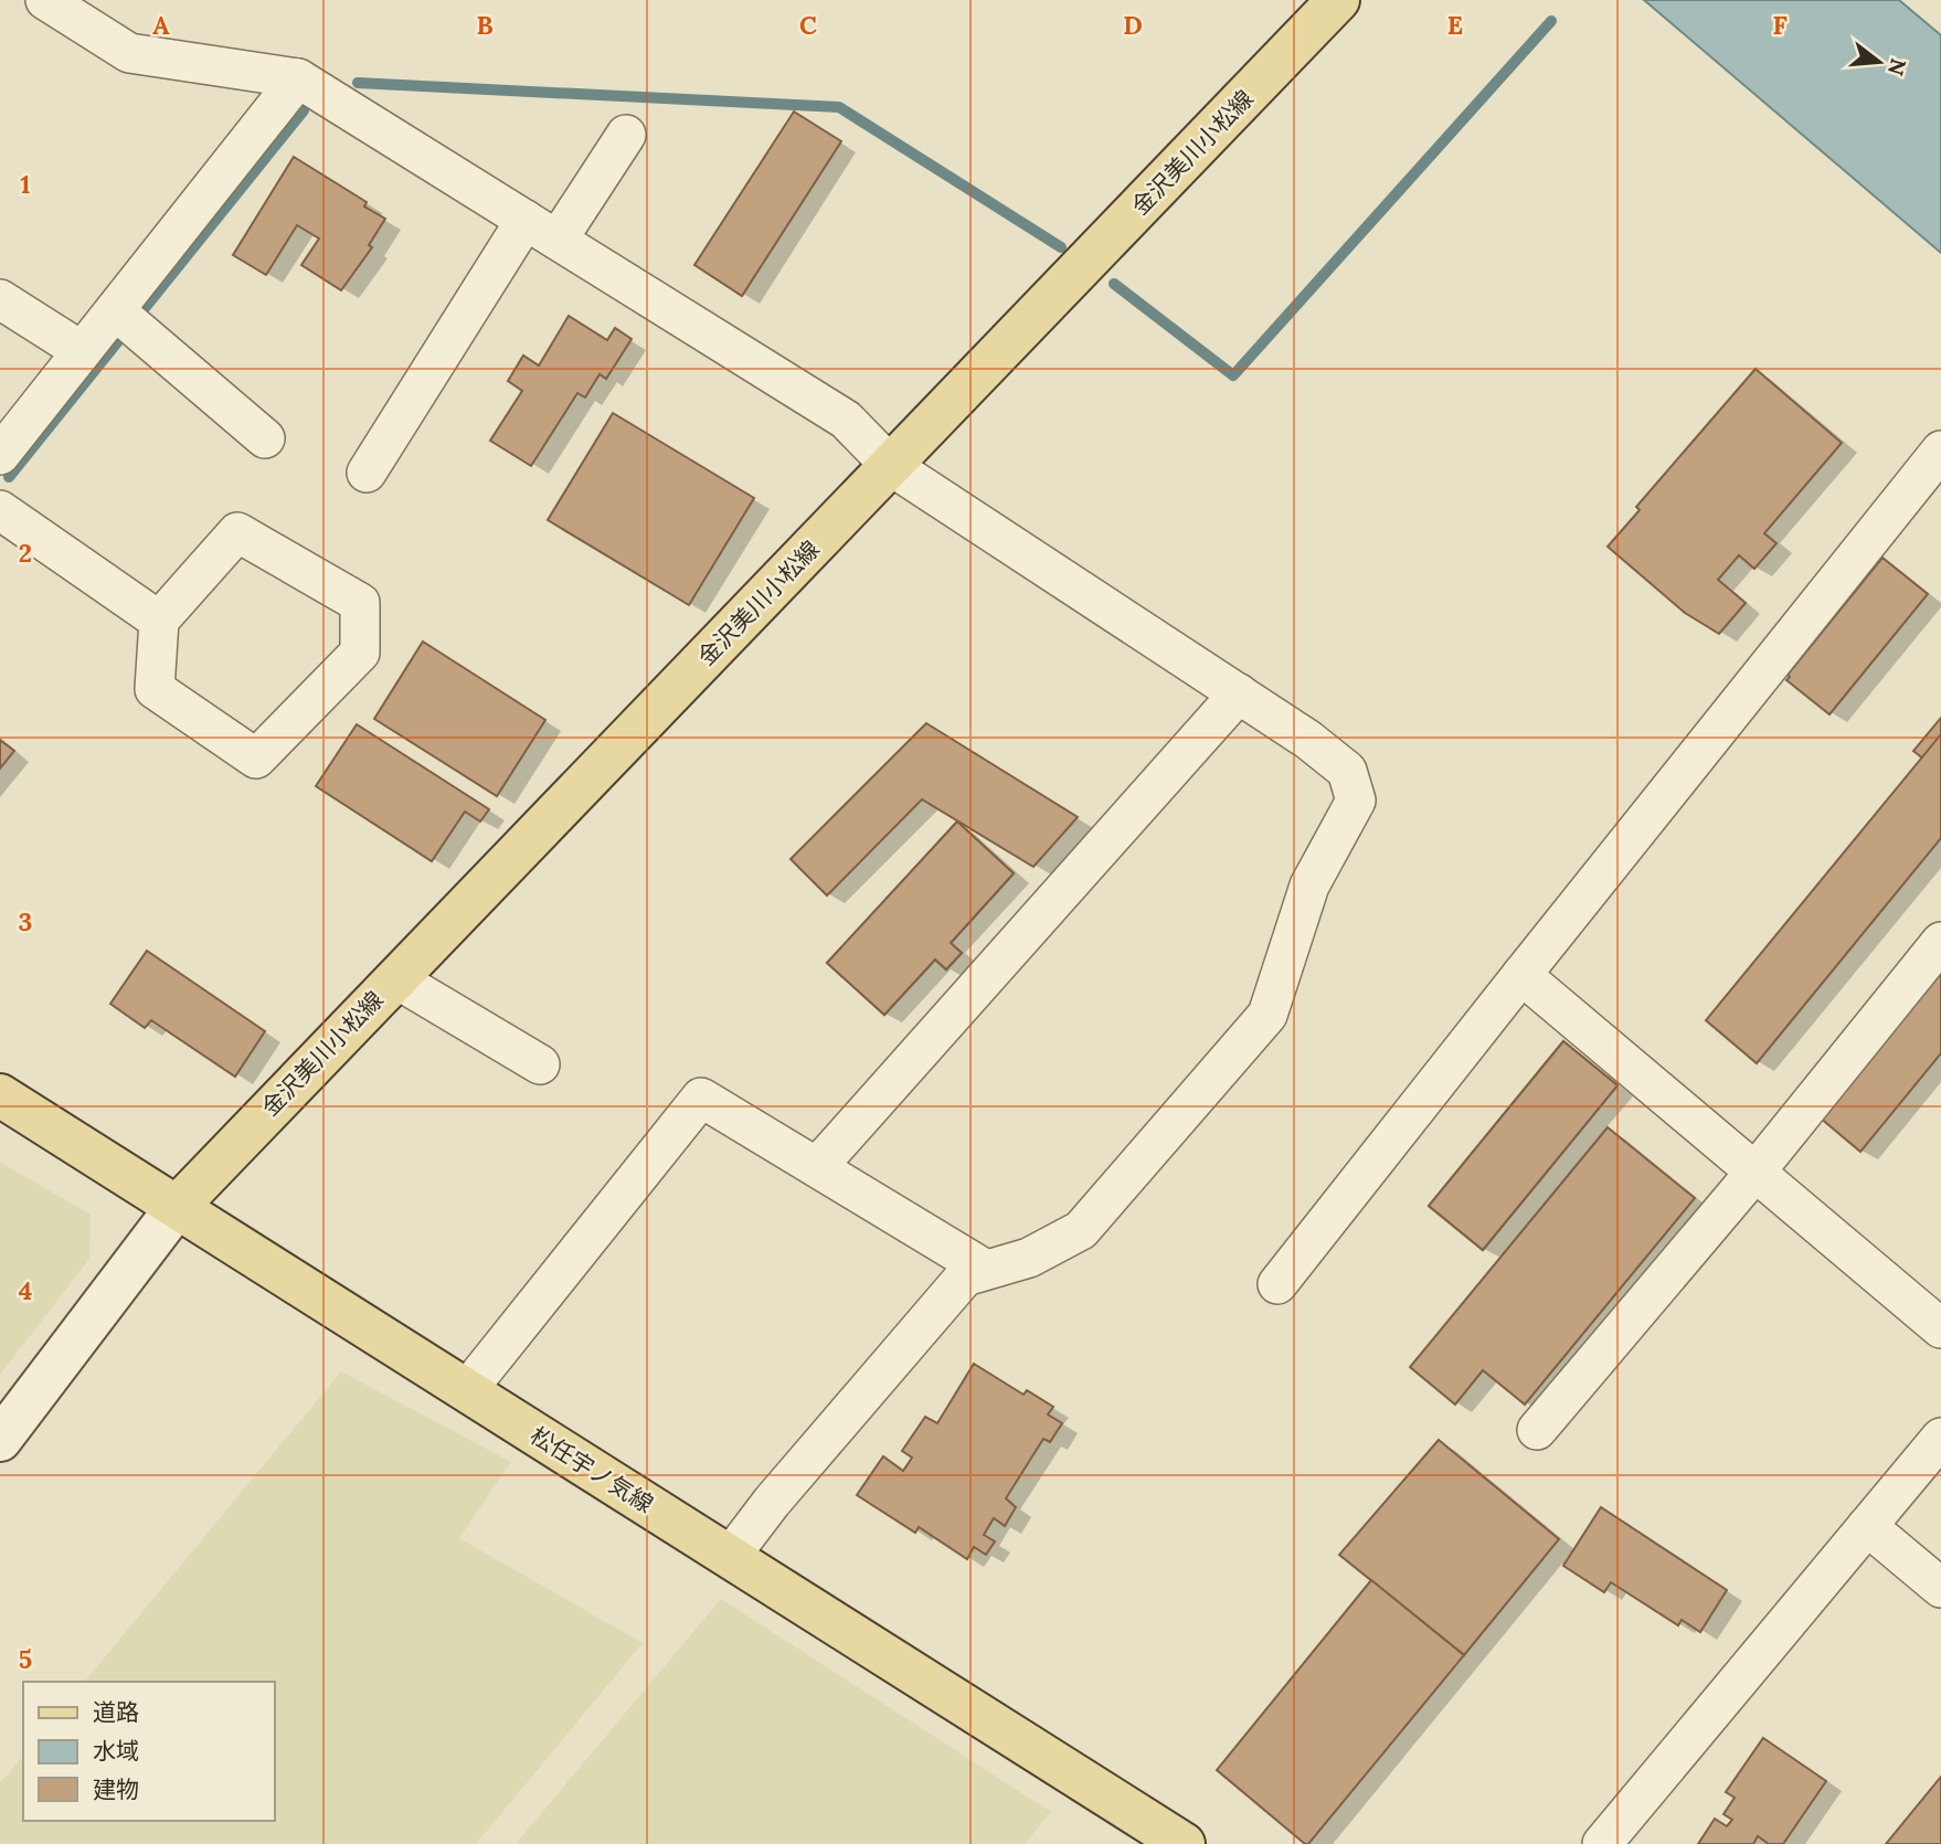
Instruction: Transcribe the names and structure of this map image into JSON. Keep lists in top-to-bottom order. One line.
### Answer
{"streets":{"main road":["金沢美川小松線","松任宇ノ気線"]},"crossings":[["金沢美川小松線","松任宇ノ気線"]],"legend":["道路","水域","建物"],"north":"right","grid":{"columns":["A","B","C","D","E","F"],"rows":["1","2","3","4","5"]}}
